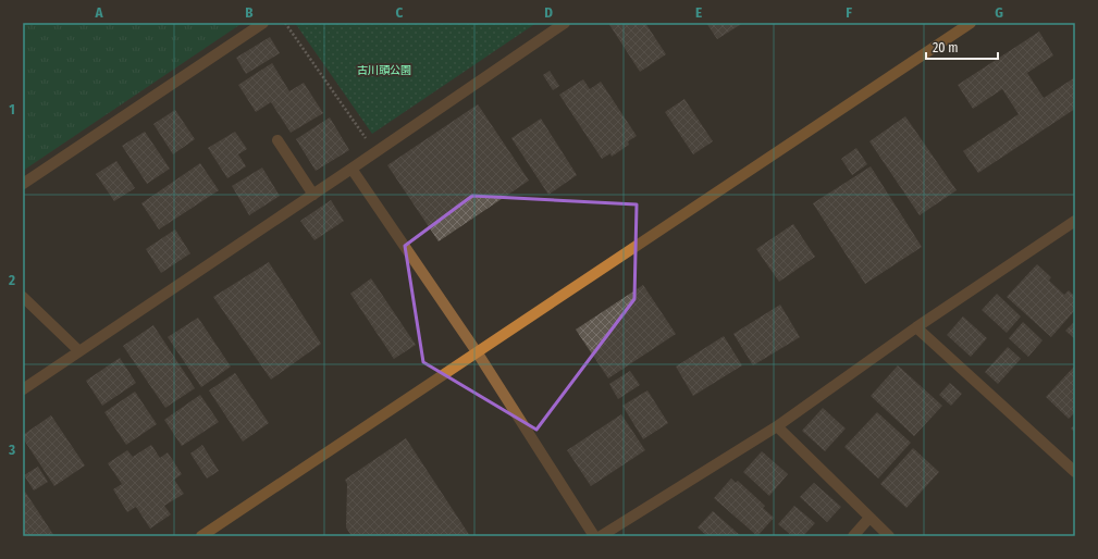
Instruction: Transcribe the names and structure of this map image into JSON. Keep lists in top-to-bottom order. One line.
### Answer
{"parks":["古川頭公園"],"scale_bar":"20 m","grid":{"columns":["A","B","C","D","E","F","G"],"rows":["1","2","3"]}}
